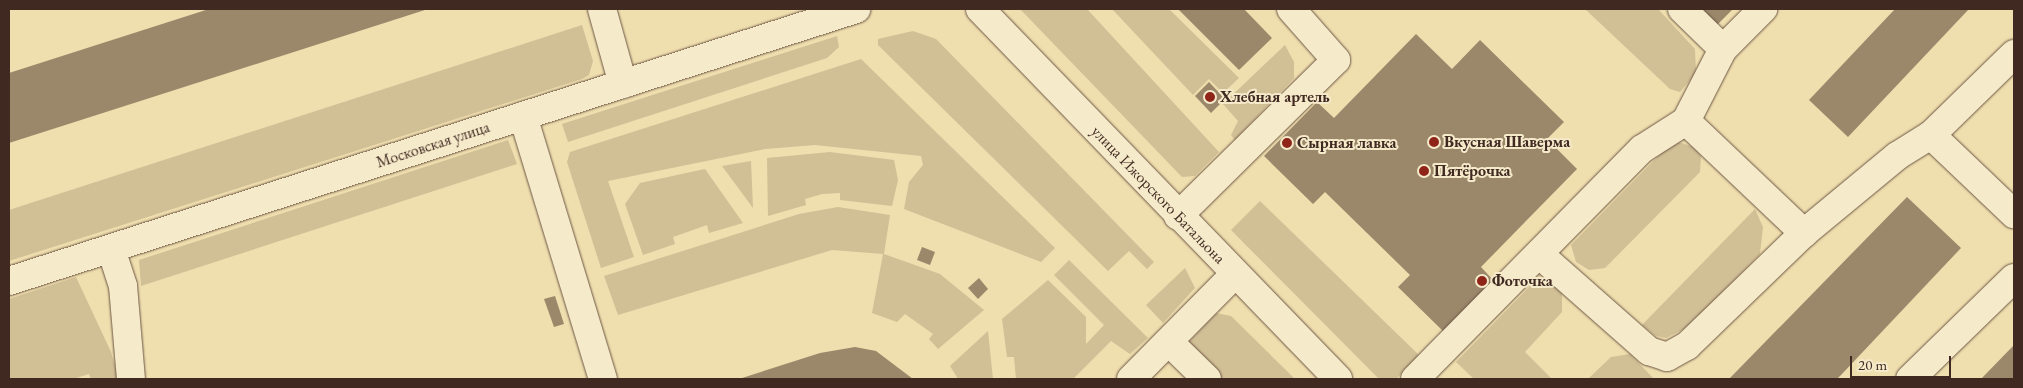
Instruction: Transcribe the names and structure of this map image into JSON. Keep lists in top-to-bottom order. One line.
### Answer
{"streets":{"street":["Московская улица","улица Ижорского Батальона"]},"places":["Хлебная артель","Вкусная Шаверма","Сырная лавка","Пятёрочка","Фоточка"],"scale_bar":"20 m"}
